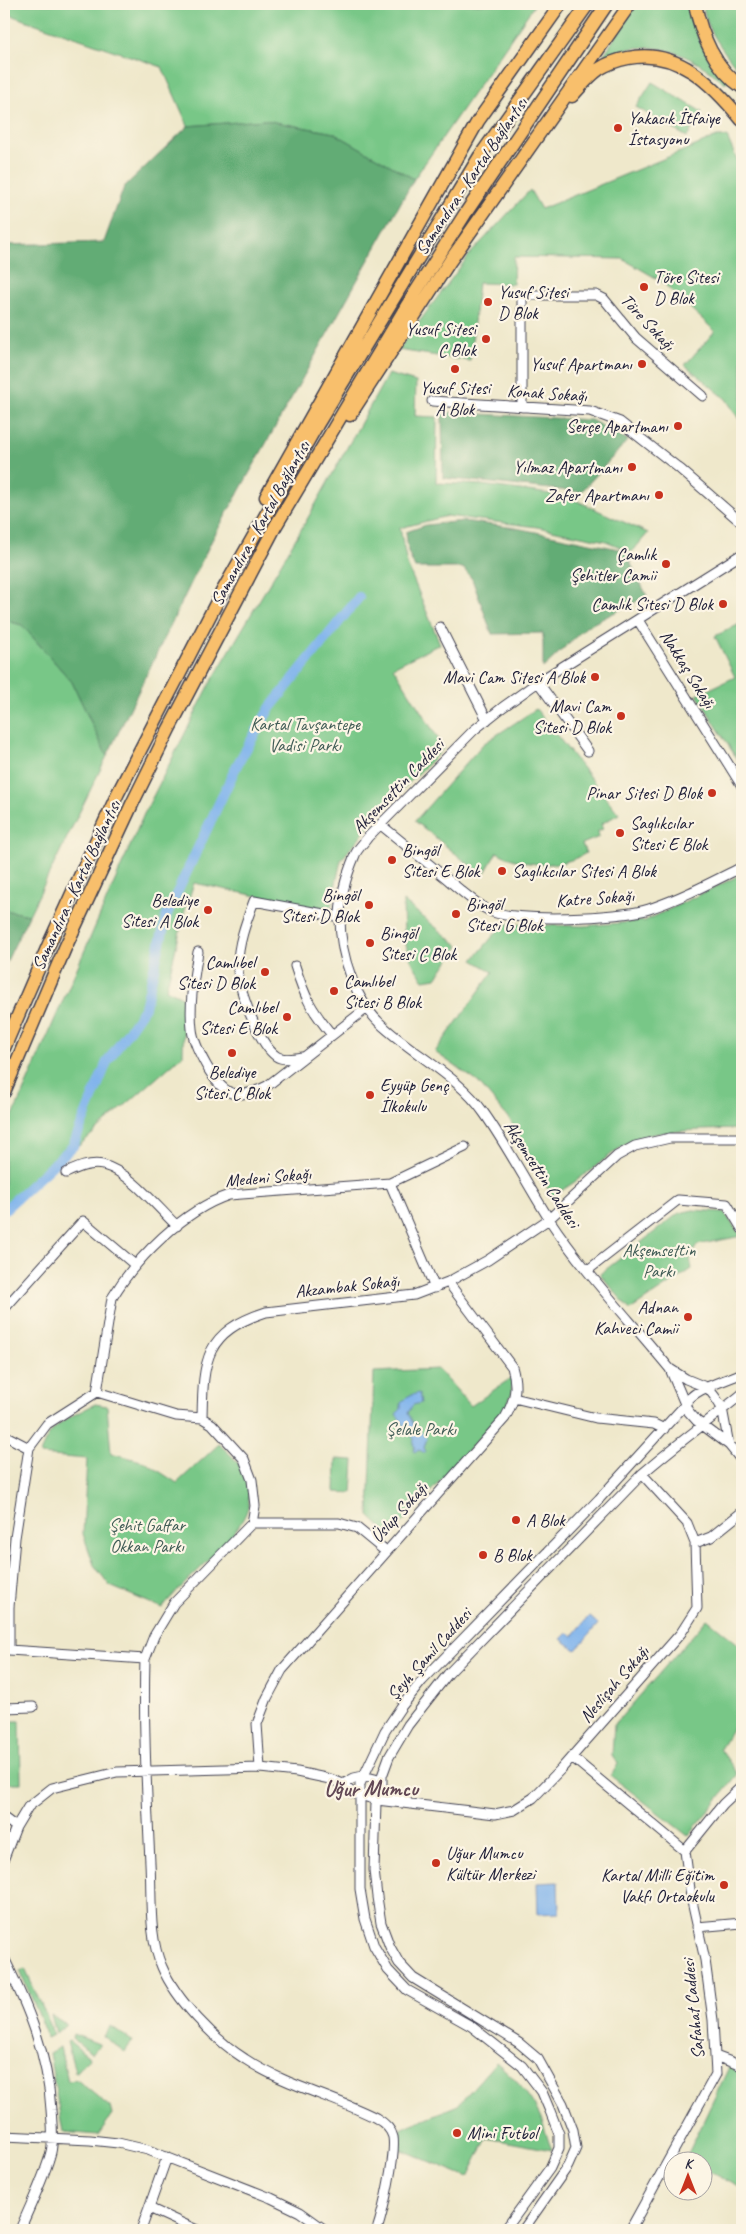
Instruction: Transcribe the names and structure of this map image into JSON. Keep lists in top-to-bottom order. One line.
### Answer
{"streets":{"highway":["Samandıra - Kartal Bağlantısı"],"street":["Töre Sokağı","Konak Sokağı","Nakkaş Sokağı","Akşemsettin Caddesi","Katre Sokağı","Medeni Sokağı","Akzambak Sokağı","Üslup Sokağı","Şeyh Şamil Caddesi","Neslişah Sokağı","Safahat Caddesi"]},"crossings":[["Töre Sokağı","Konak Sokağı"],["Nakkaş Sokağı","Akşemsettin Caddesi"],["Akşemsettin Caddesi","Katre Sokağı"],["Akşemsettin Caddesi","Akzambak Sokağı"],["Akşemsettin Caddesi","Şeyh Şamil Caddesi"],["Akzambak Sokağı","Üslup Sokağı"],["Şeyh Şamil Caddesi","Neslişah Sokağı"]],"districts":["Uğur Mumcu"],"parks":["Kartal Tavşantepe Vadisi Parkı","Akşemsettin Parkı","Şelale Parkı","Şehit Gaffar Okkan Parkı"],"places":["Yakacık İtfaiye İstasyonu","Töre Sitesi D Blok","Yusuf Sitesi D Blok","Yusuf Sitesi C Blok","Yusuf Apartmanı","Yusuf Sitesi A Blok","Serçe Apartmanı","Yılmaz Apartmanı","Zafer Apartmanı","Çamlık Şehitler Camii","Camlık Sitesi D Blok","Mavi Cam Sitesi A Blok","Mavi Cam Sitesi D Blok","Pinar Sitesi D Blok","Saglıkcılar Sitesi E Blok","Bingöl Sitesi E Blok","Saglıkcılar Sitesi A Blok","Bingöl Sitesi D Blok","Belediye Sitesi A Blok","Bingöl Sitesi G Blok","Bingöl Sitesi C Blok","Camlıbel Sitesi D Blok","Camlıbel Sitesi B Blok","Camlıbel Sitesi E Blok","Belediye Sitesi C Blok","Eyyüp Genç İlkokulu","Adnan Kahveci Camii","A Blok","B Blok","Uğur Mumcu Kültür Merkezi","Kartal Milli Eğitim Vakfı Ortaokulu","Mini Futbol"],"north":"top"}
